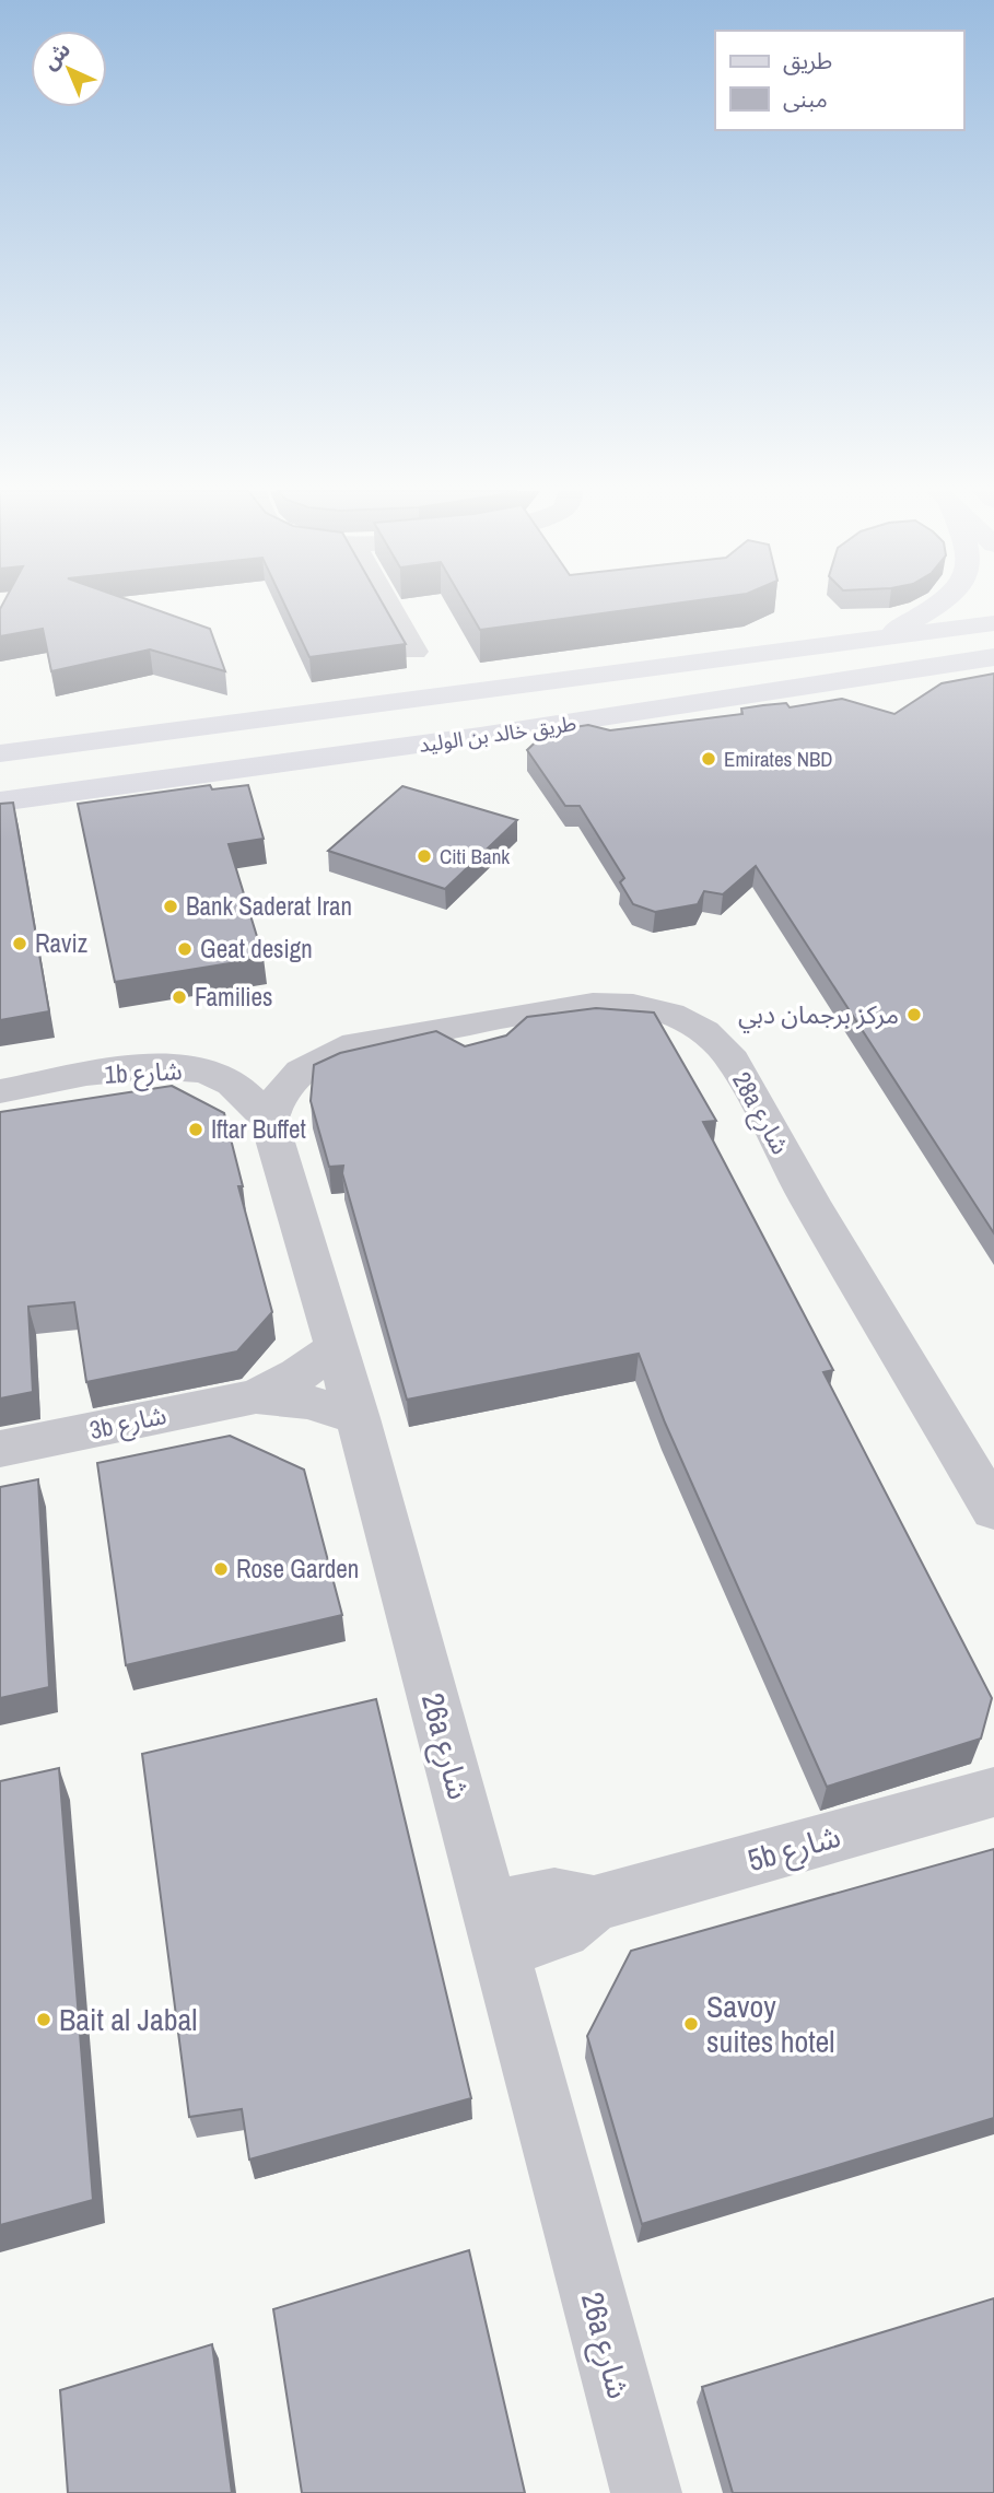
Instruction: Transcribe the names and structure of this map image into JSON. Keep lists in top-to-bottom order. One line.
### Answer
{"streets":{"main road":["طريق خالد بن الوليد"],"street":["1b شارع","28a شارع","3b شارع","26a شارع","5b شارع"]},"crossings":[["1b شارع","28a شارع"],["1b شارع","26a شارع"],["28a شارع","26a شارع"],["3b شارع","26a شارع"],["26a شارع","5b شارع"]],"places":["Emirates NBD","Citi Bank","Bank Saderat Iran","Raviz","Geat design","Families","مركز برجمان دبي","Iftar Buffet","Rose Garden","Bait al Jabal","Savoy suites hotel"],"legend":["طريق","مبنى"],"north":"top left"}
